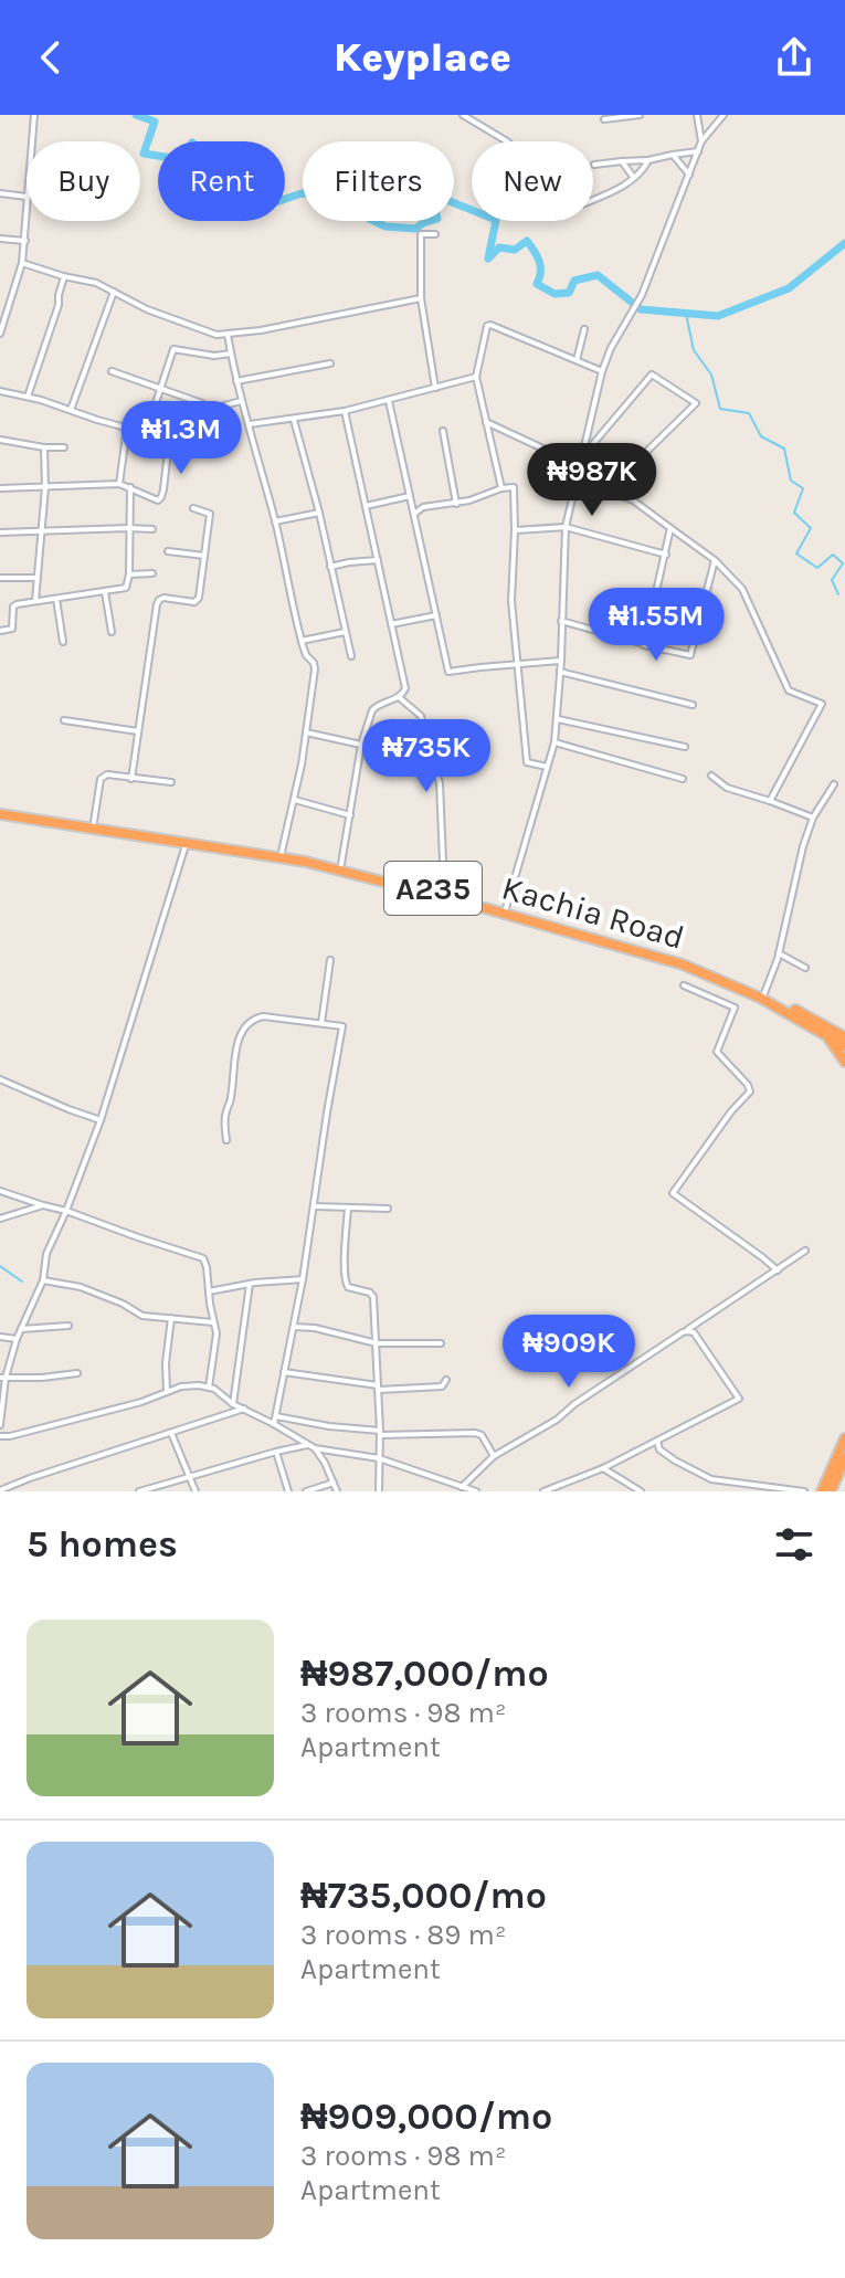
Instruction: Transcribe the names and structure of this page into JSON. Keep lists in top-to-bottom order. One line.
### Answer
{"streets":{"highway":["A235","Kachia Road"]},"page":{"header":"Keyplace","chip":["Buy","Rent","Filters","New"],"price":["₦1.3M","₦987K","₦1.55M","₦735K","₦909K"],"heading":"5 homes","list":[{"name":"₦987,000/mo","note":"3 rooms · 98 m² · Apartment"},{"name":"₦735,000/mo","note":"3 rooms · 89 m² · Apartment"},{"name":"₦909,000/mo","note":"3 rooms · 98 m² · Apartment"}]}}
